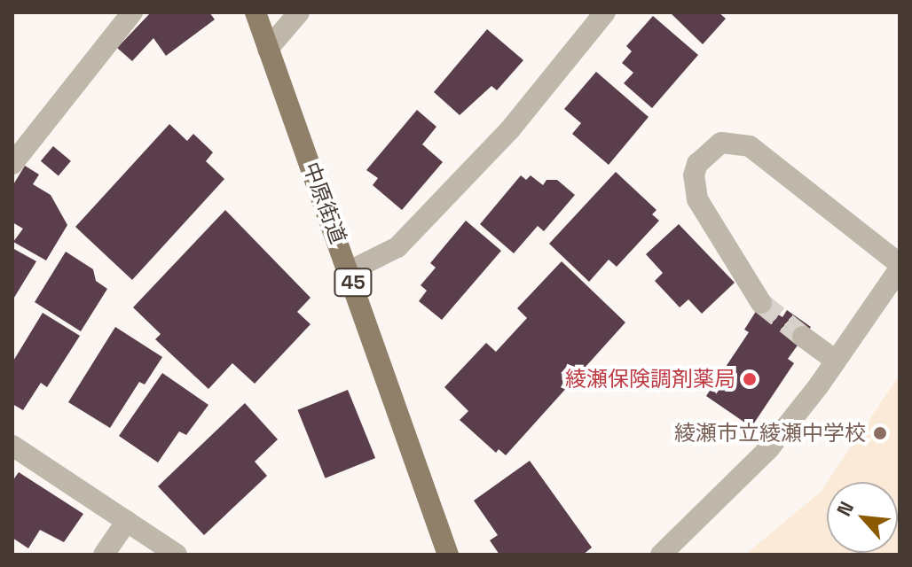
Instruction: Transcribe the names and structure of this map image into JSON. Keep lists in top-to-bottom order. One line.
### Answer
{"streets":{"main road":["中原街道","45"]},"places":["綾瀬保険調剤薬局","綾瀬市立綾瀬中学校"],"north":"top left"}
